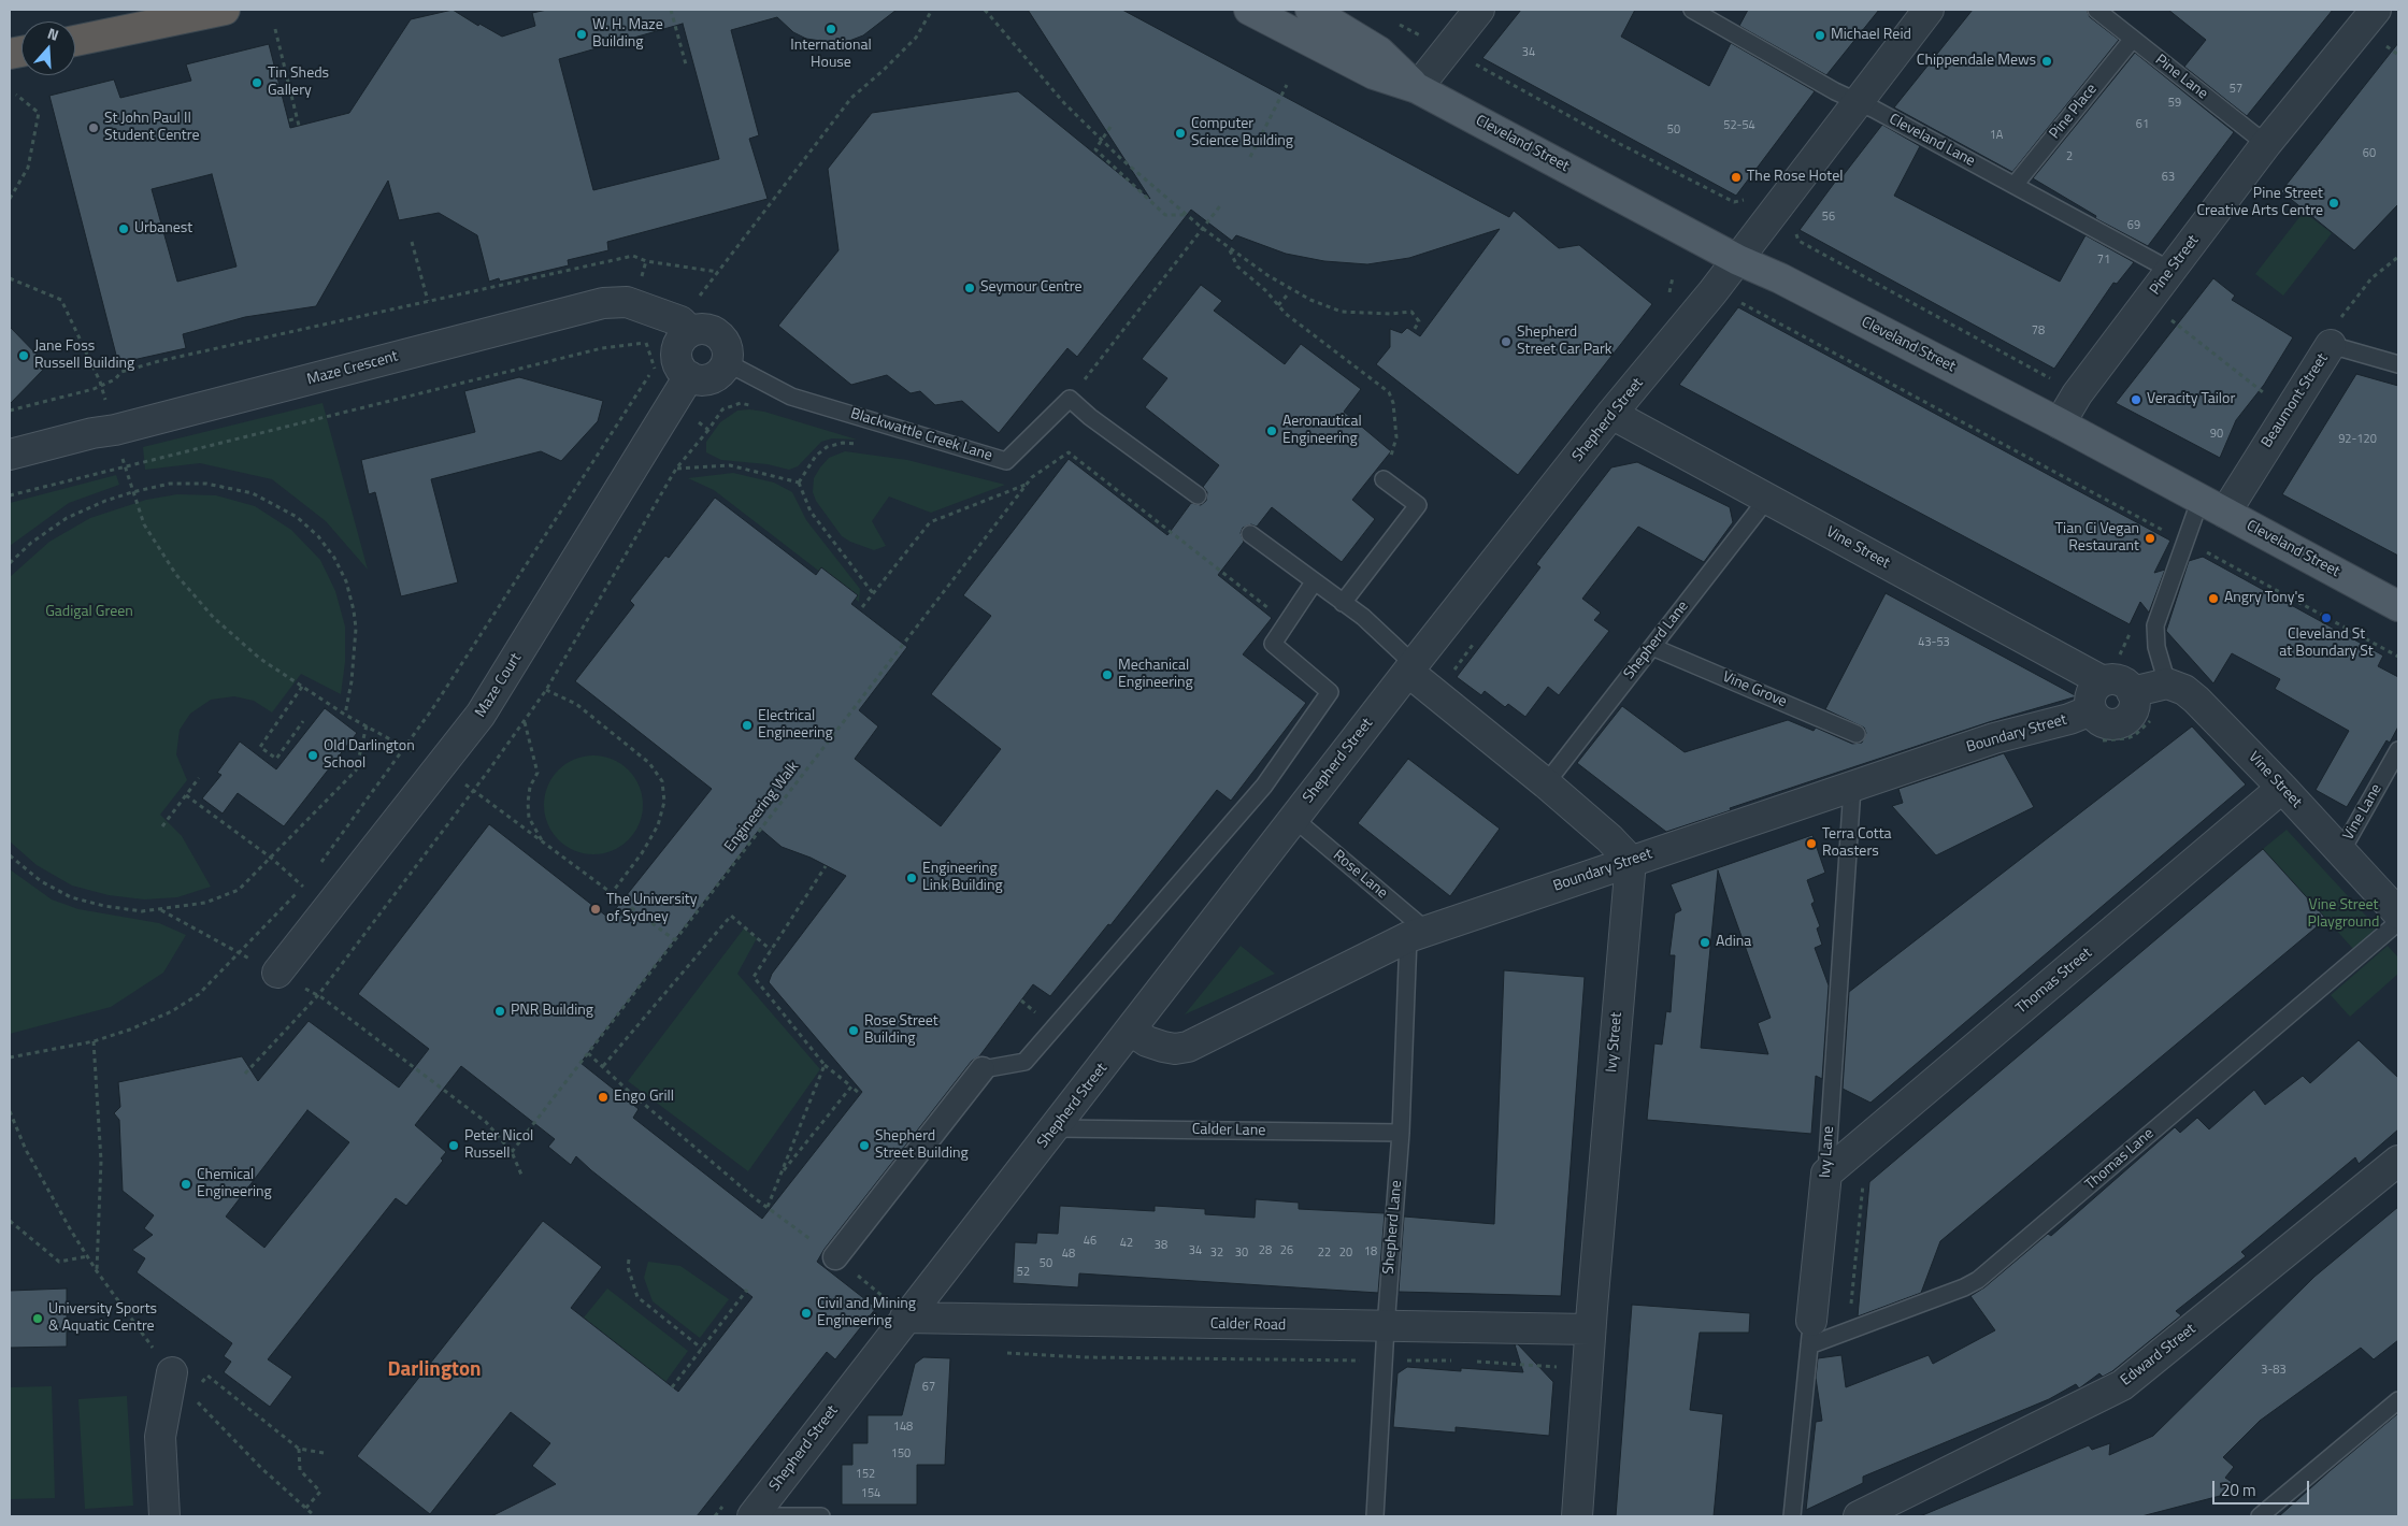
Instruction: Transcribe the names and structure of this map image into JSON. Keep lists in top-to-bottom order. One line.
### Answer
{"streets":{"main road":["Cleveland Street"],"street":["Pine Street","Maze Crescent","Beaumont Street","Shepherd Street","Vine Street","Maze Court","Boundary Street","Thomas Street","Ivy Street","Ivy Lane","Calder Road","Edward Street"],"lane":["Pine Lane","Pine Place","Cleveland Lane","Blackwattle Creek Lane","Shepherd Lane","Vine Grove","Vine Lane","Rose Lane","Calder Lane","Thomas Lane"],"path":["Engineering Walk"]},"crossings":[["Pine Lane","Pine Place"],["Pine Lane","Pine Street"],["Pine Place","Cleveland Lane"],["Cleveland Lane","Pine Street"],["Cleveland Lane","Shepherd Street"],["Cleveland Street","Pine Street"],["Cleveland Street","Beaumont Street"],["Cleveland Street","Shepherd Street"],["Maze Crescent","Blackwattle Creek Lane"],["Maze Crescent","Maze Court"],["Shepherd Street","Vine Street"],["Shepherd Street","Boundary Street"],["Shepherd Street","Rose Lane"],["Shepherd Street","Calder Lane"],["Shepherd Street","Calder Road"],["Blackwattle Creek Lane","Maze Court"],["Vine Street","Shepherd Lane"],["Vine Street","Boundary Street"],["Vine Street","Vine Lane"],["Vine Street","Thomas Street"],["Shepherd Lane","Vine Grove"],["Shepherd Lane","Boundary Street"],["Shepherd Lane","Rose Lane"],["Shepherd Lane","Calder Lane"],["Shepherd Lane","Calder Road"],["Boundary Street","Rose Lane"],["Boundary Street","Ivy Street"],["Boundary Street","Ivy Lane"],["Thomas Street","Ivy Lane"],["Ivy Street","Calder Road"],["Ivy Lane","Thomas Lane"]],"districts":["Darlington"],"parks":["Gadigal Green","Vine Street Playground"],"places":["International House","W. H. Maze Building","Michael Reid","Chippendale Mews","Tin Sheds Gallery","St John Paul II Student Centre","Computer Science Building","The Rose Hotel","Pine Street Creative Arts Centre","Urbanest","Seymour Centre","Shepherd Street Car Park","Jane Foss Russell Building","Veracity Tailor","Aeronautical Engineering","Tian Ci Vegan Restaurant","Angry Tony's","Cleveland St at Boundary St","Mechanical Engineering","Electrical Engineering","Old Darlington School","Terra Cotta Roasters","Engineering Link Building","The University of Sydney","Adina","PNR Building","Rose Street Building","Engo Grill","Peter Nicol Russell","Shepherd Street Building","Chemical Engineering","Civil and Mining Engineering","University Sports & Aquatic Centre"],"house_numbers":["34","57","59","61","52-54","50","1A","60","2","63","56","69","71","78","90","92-120","43-53","46","42","38","34","28","26","18","32","30","22","20","48","50","52","3-83","67","148","150","152","154"],"scale_bar":"20 m","north":"top"}
